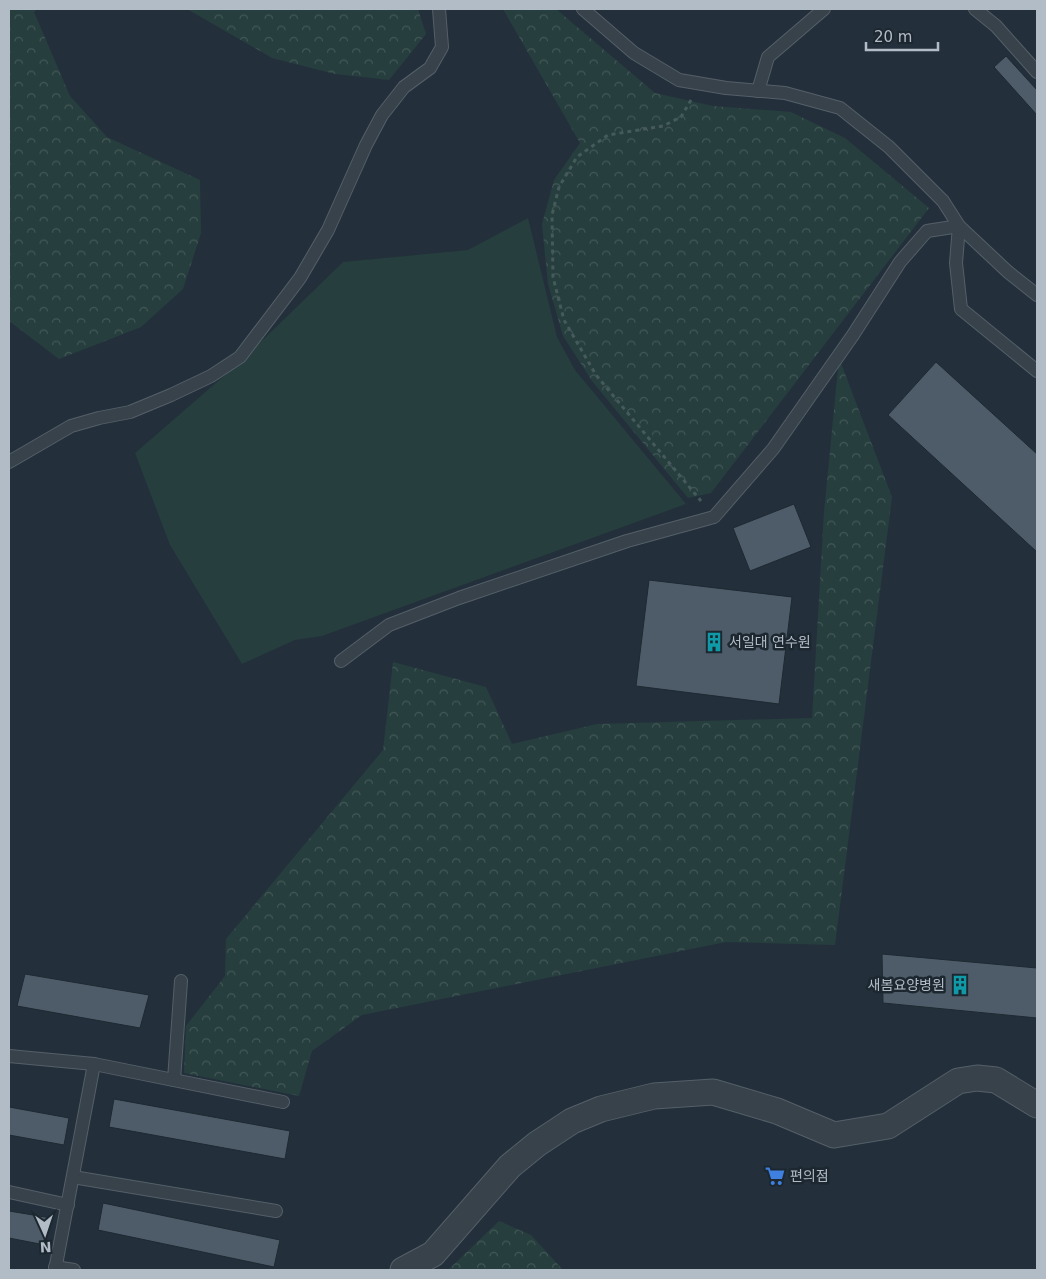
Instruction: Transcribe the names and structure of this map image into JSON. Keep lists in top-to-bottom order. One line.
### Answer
{"places":{"building":["서일대 연수원","새봄요양병원"],"supermarket":["편의점"]},"scale_bar":"20 m","north":"bottom"}
